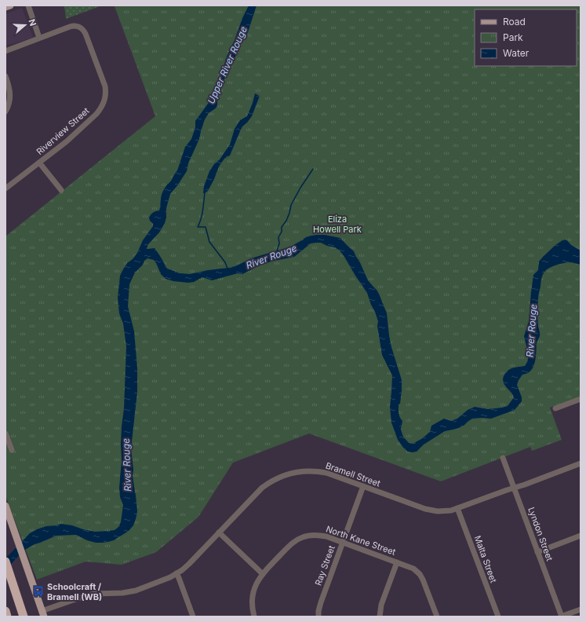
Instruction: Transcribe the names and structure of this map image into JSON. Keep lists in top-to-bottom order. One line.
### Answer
{"streets":{"street":["Riverview Street","Bramell Street","Lyndon Street","North Kane Street","Malta Street","Ray Street"]},"crossings":[["Bramell Street","Lyndon Street"],["Bramell Street","Malta Street"],["Bramell Street","Ray Street"],["North Kane Street","Ray Street"]],"water":["Upper River Rouge","River Rouge"],"parks":["Eliza Howell Park"],"places":{"bus stop":["Schoolcraft / Bramell (WB)"]},"legend":["Road","Park","Water"],"north":"right"}
